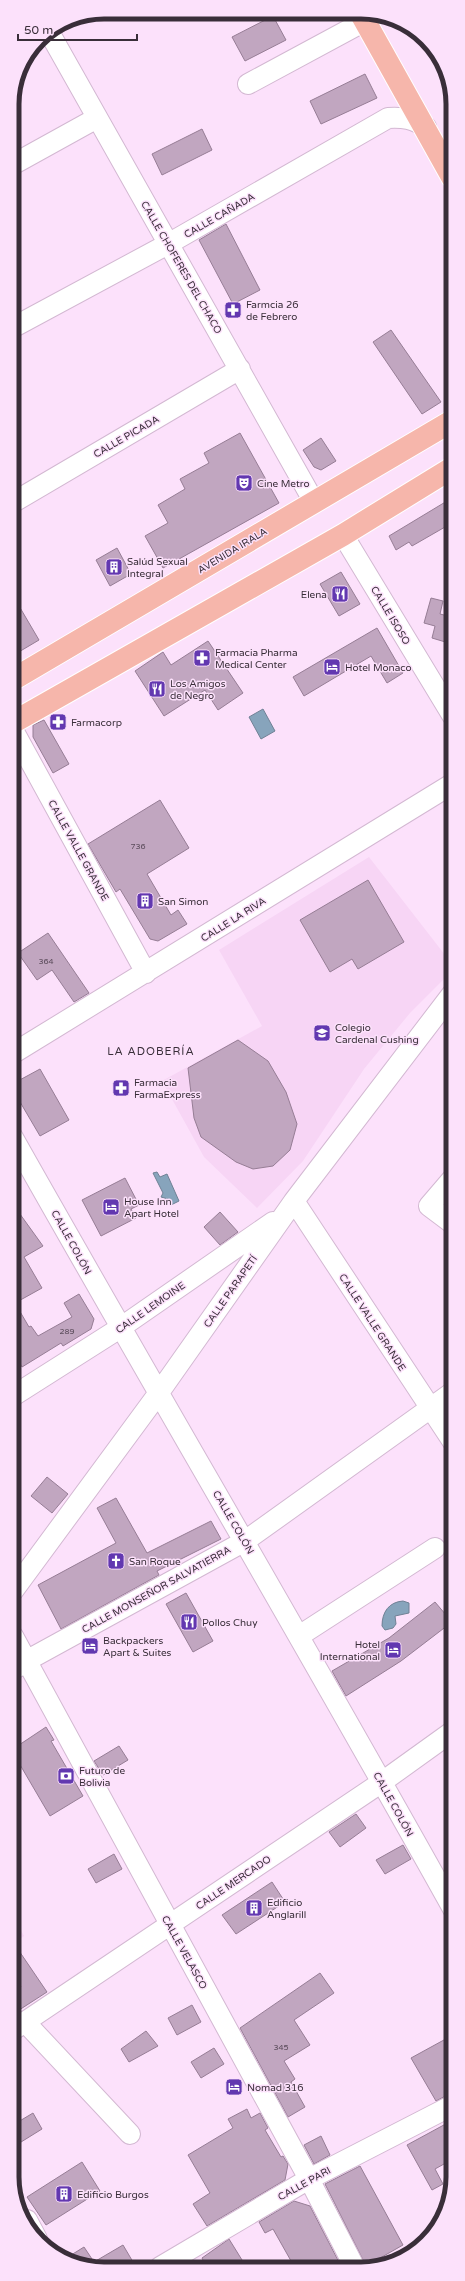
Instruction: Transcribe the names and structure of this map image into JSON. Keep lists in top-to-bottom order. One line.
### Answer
{"streets":{"main road":["AVENIDA IRALA"],"street":["CALLE CAÑADA","CALLE CHOFERES DEL CHACO","CALLE PICADA","CALLE ISOSO","CALLE VALLE GRANDE","CALLE LA RIVA","CALLE COLÓN","CALLE PARAPETÍ","CALLE LEMOINE","CALLE MONSEÑOR SALVATIERRA","CALLE MERCADO","CALLE VELASCO","CALLE PARI"]},"crossings":[["CALLE CAÑADA","CALLE CHOFERES DEL CHACO"],["CALLE CHOFERES DEL CHACO","CALLE PICADA"],["CALLE CHOFERES DEL CHACO","AVENIDA IRALA"],["CALLE VALLE GRANDE","CALLE LA RIVA"],["CALLE VALLE GRANDE","CALLE PARAPETÍ"],["CALLE VALLE GRANDE","CALLE LEMOINE"],["CALLE VALLE GRANDE","CALLE MONSEÑOR SALVATIERRA"],["CALLE COLÓN","CALLE PARAPETÍ"],["CALLE COLÓN","CALLE LEMOINE"],["CALLE COLÓN","CALLE MONSEÑOR SALVATIERRA"],["CALLE COLÓN","CALLE MERCADO"],["CALLE PARAPETÍ","CALLE LEMOINE"],["CALLE MONSEÑOR SALVATIERRA","CALLE VELASCO"],["CALLE MERCADO","CALLE VELASCO"],["CALLE VELASCO","CALLE PARI"]],"districts":["LA ADOBERÍA"],"places":{"pharmacy":["Farmcia 26 de Febrero","Farmacia Pharma Medical Center","Farmacorp","Farmacia FarmaExpress"],"theatre":["Cine Metro"],"building":["Salúd Sexual Integral","San Simon","Edificio Anglarill","Edificio Burgos"],"restaurant":["Elena","Los Amigos de Negro","Pollos Chuy"],"hotel":["Hotel Monaco","House Inn Apart Hotel","Backpackers Apart & Suites","Hotel International","Nomad 316"],"school or university":["Colegio Cardenal Cushing"],"church":["San Roque"],"bank":["Futuro de Bolivia"]},"house_numbers":["736","364","289","345"],"scale_bar":"50 m"}
